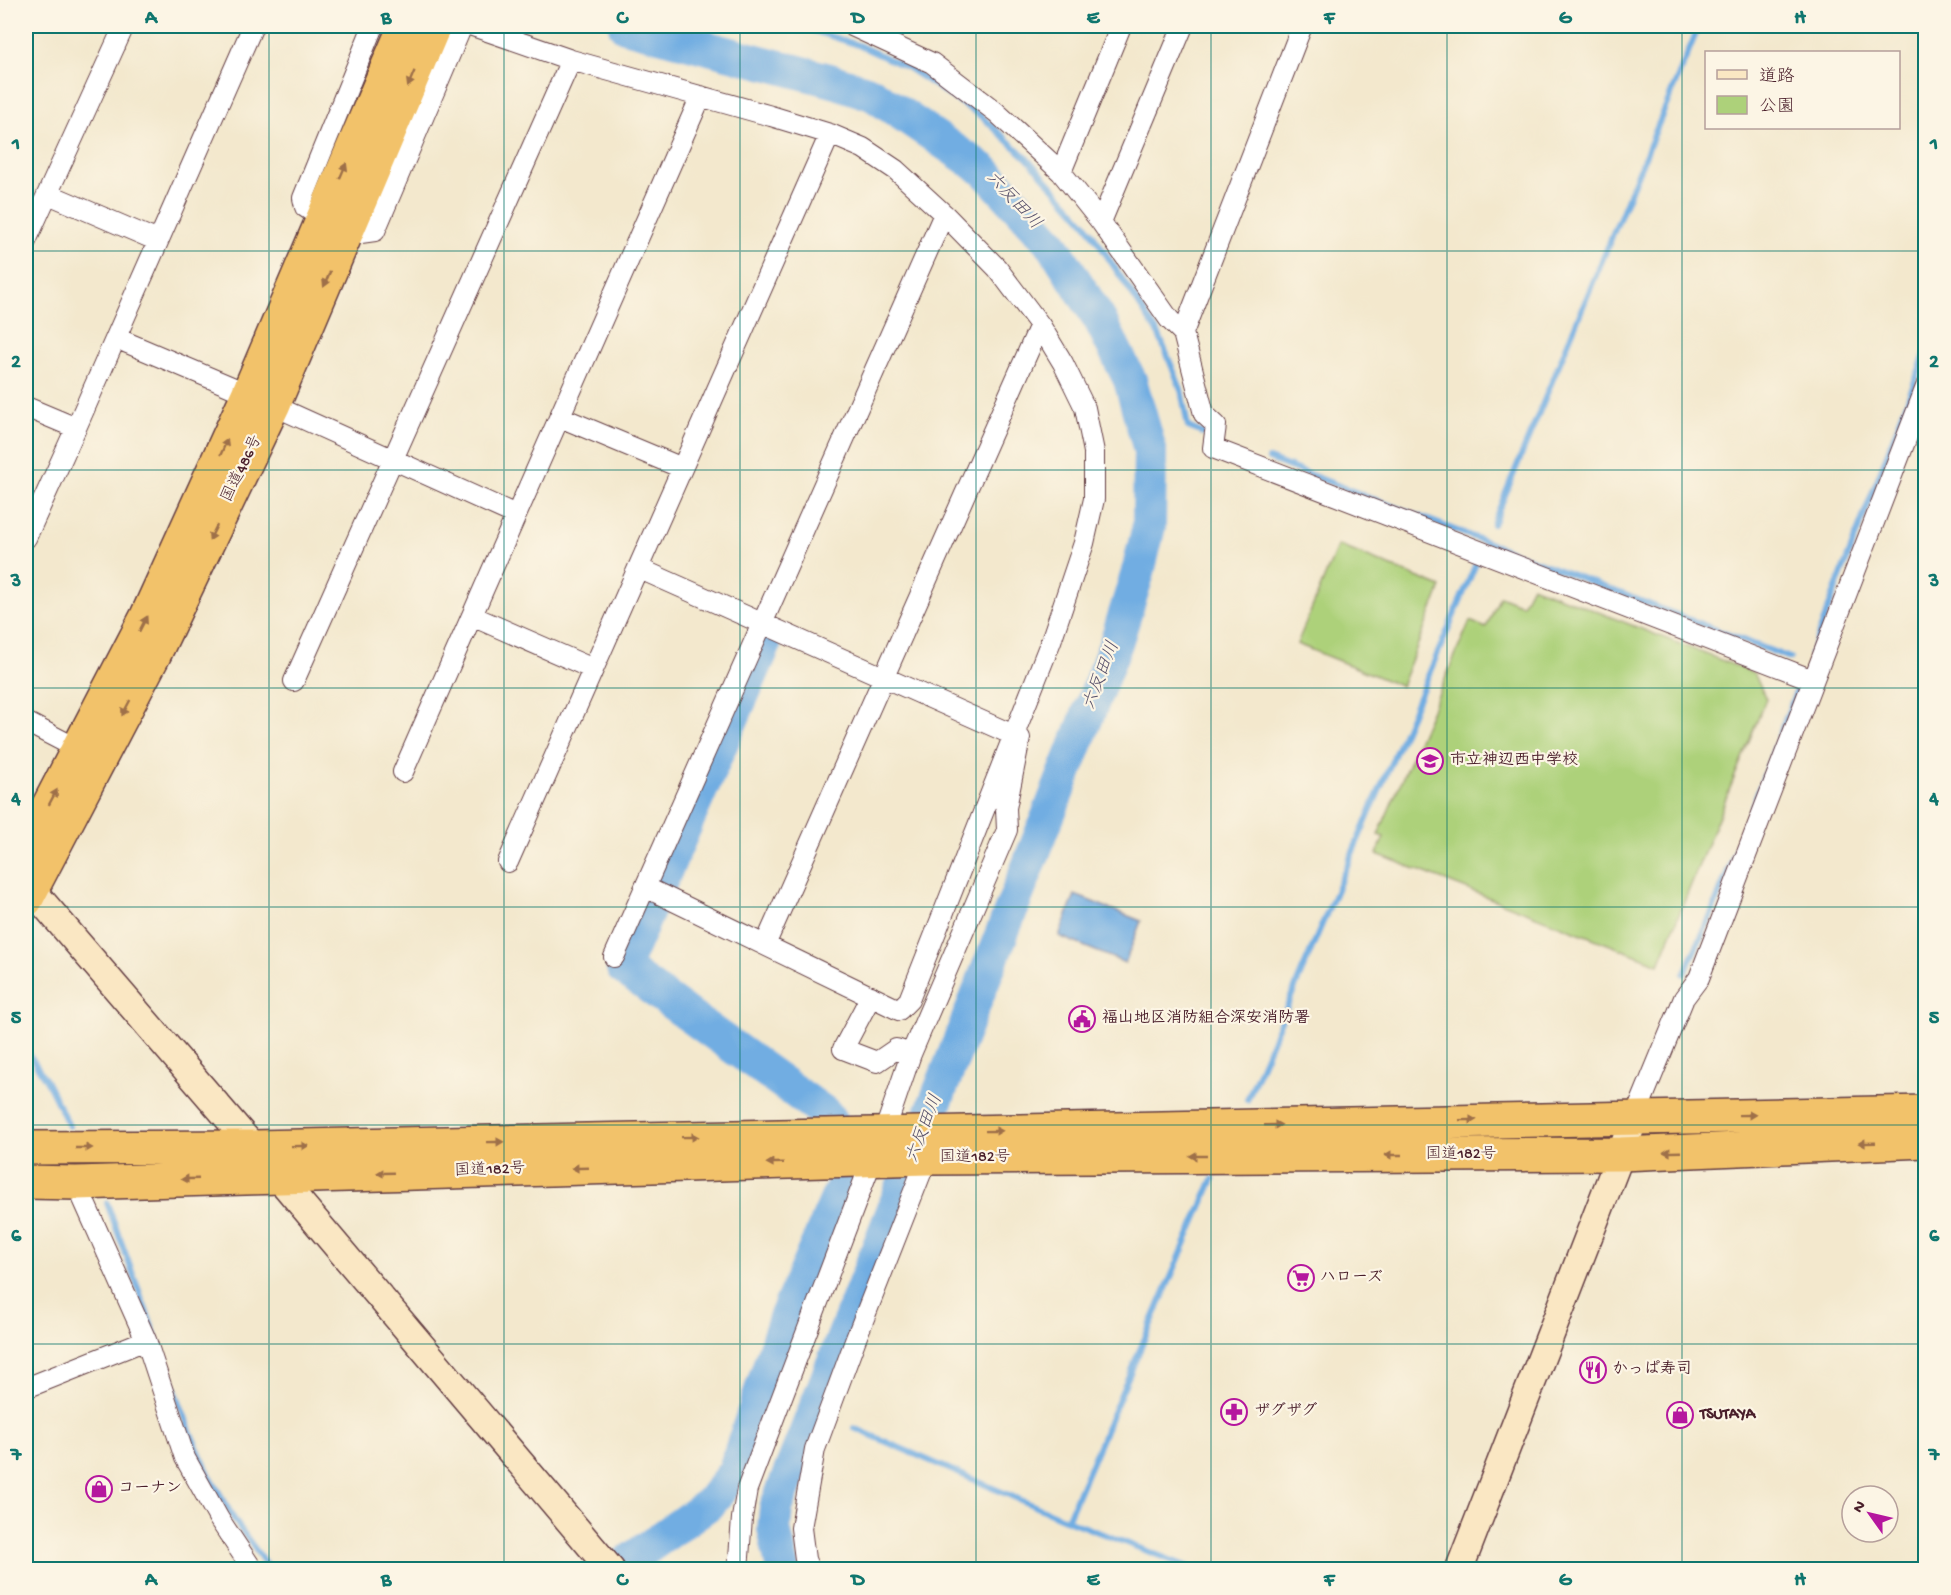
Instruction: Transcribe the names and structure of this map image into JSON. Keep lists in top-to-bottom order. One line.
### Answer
{"streets":{"highway":["国道486号","国道182号"]},"water":["六反田川"],"places":{"school or university":["市立神辺西中学校"],"public building":["福山地区消防組合深安消防署"],"supermarket":["ハローズ"],"restaurant":["かっぱ寿司"],"pharmacy":["ザグザグ"],"shop":["TSUTAYA","コーナン"]},"legend":["道路","公園"],"north":"top left","grid":{"columns":["A","B","C","D","E","F","G","H"],"rows":["1","2","3","4","5","6","7"]}}
